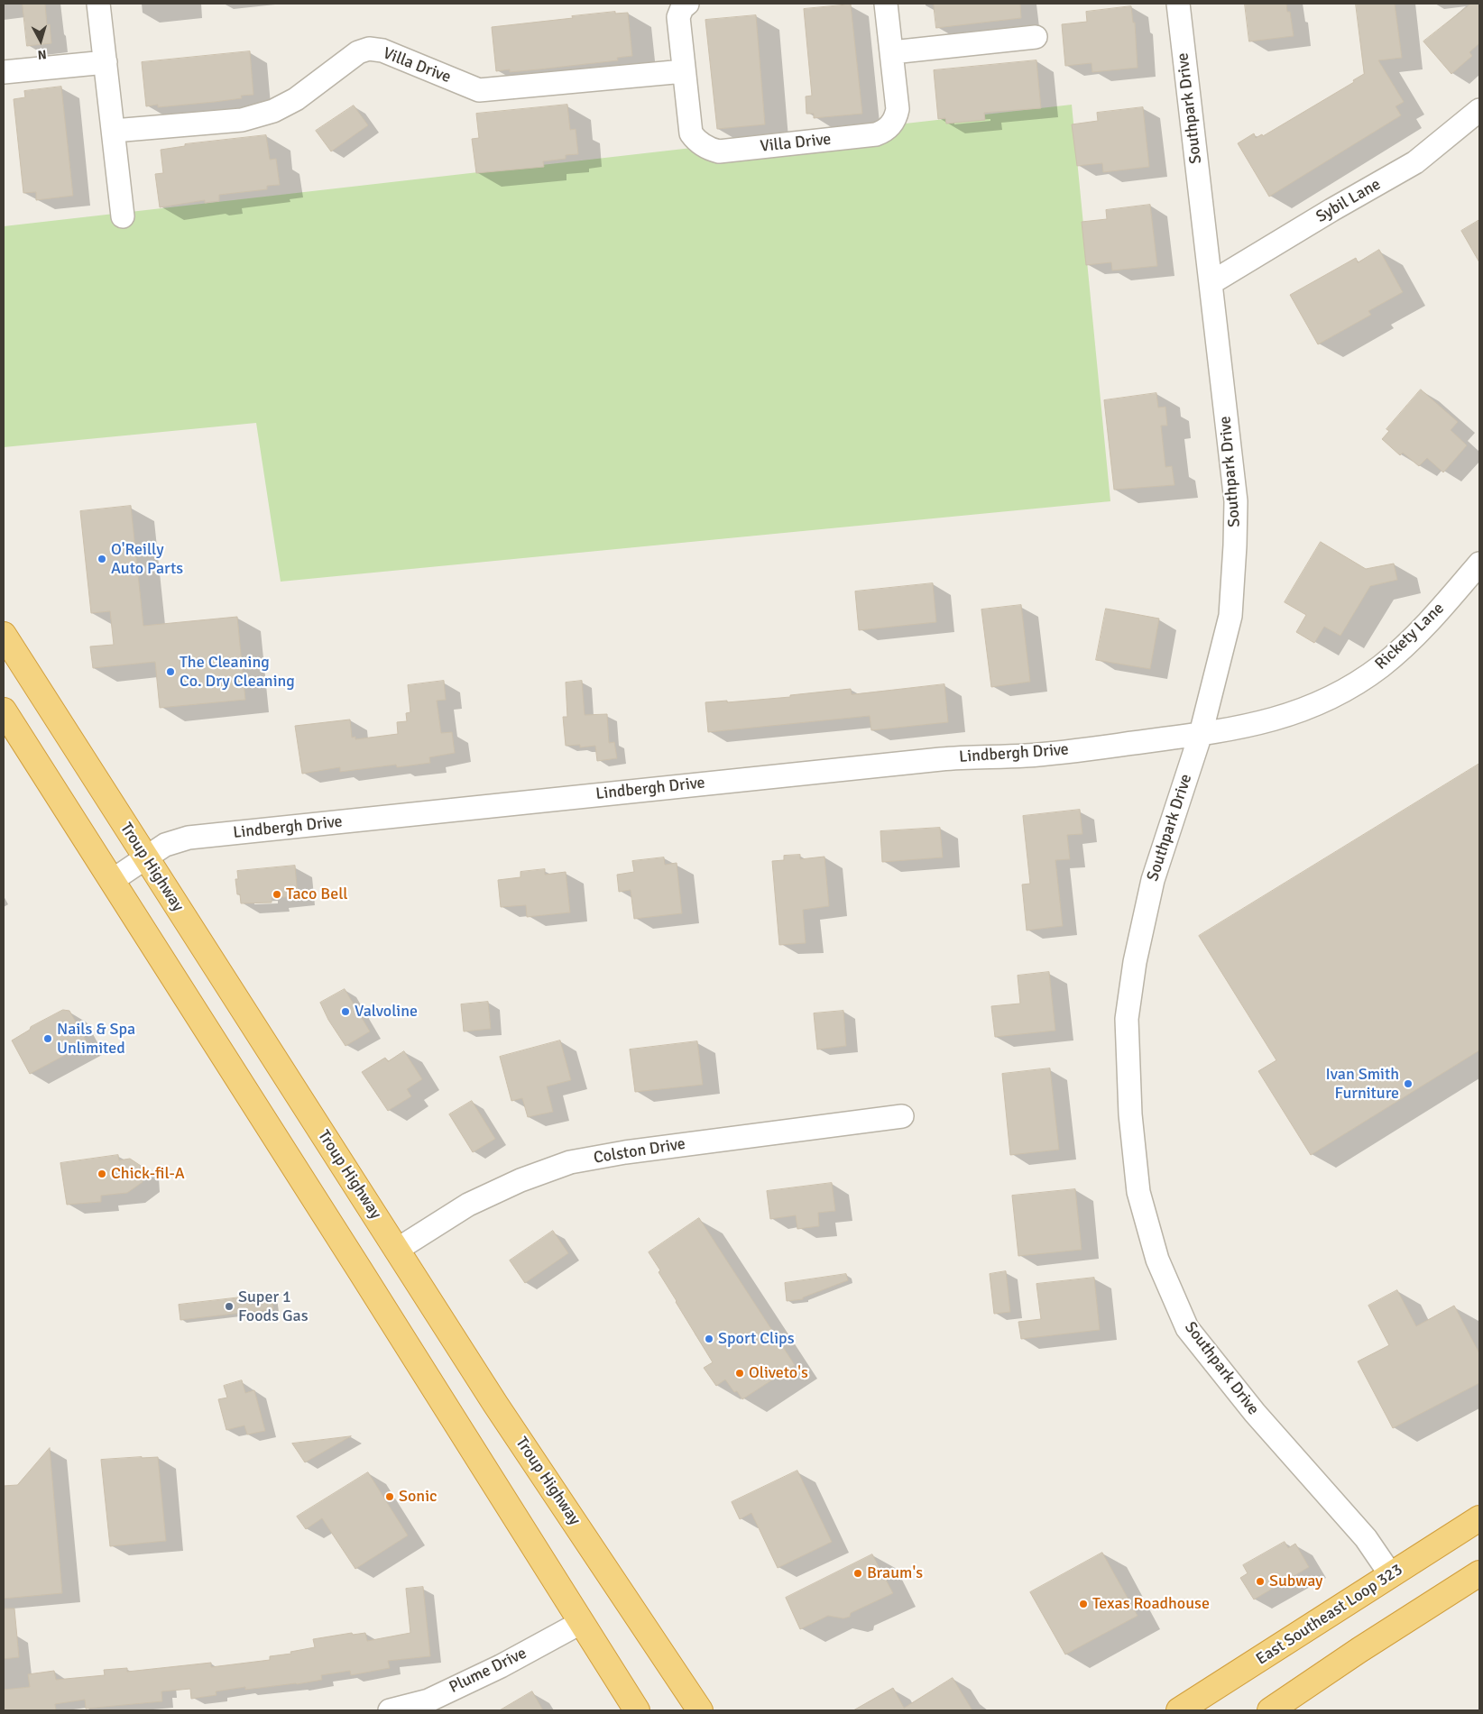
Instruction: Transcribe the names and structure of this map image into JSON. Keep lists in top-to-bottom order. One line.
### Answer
{"streets":{"highway":["Troup Highway","East Southeast Loop 323"],"street":["Villa Drive","Southpark Drive","Sybil Lane","Rickety Lane","Lindbergh Drive","Colston Drive","Plume Drive"]},"crossings":[["Southpark Drive","Sybil Lane"],["Southpark Drive","Rickety Lane"],["Southpark Drive","Lindbergh Drive"],["Southpark Drive","East Southeast Loop 323"],["Rickety Lane","Lindbergh Drive"],["Lindbergh Drive","Troup Highway"],["Troup Highway","Colston Drive"]],"places":["O'Reilly Auto Parts","The Cleaning Co. Dry Cleaning","Taco Bell","Valvoline","Nails & Spa Unlimited","Ivan Smith Furniture","Chick-fil-A","Super 1 Foods Gas","Sport Clips","Oliveto's","Sonic","Braum's","Subway","Texas Roadhouse"],"north":"bottom"}
